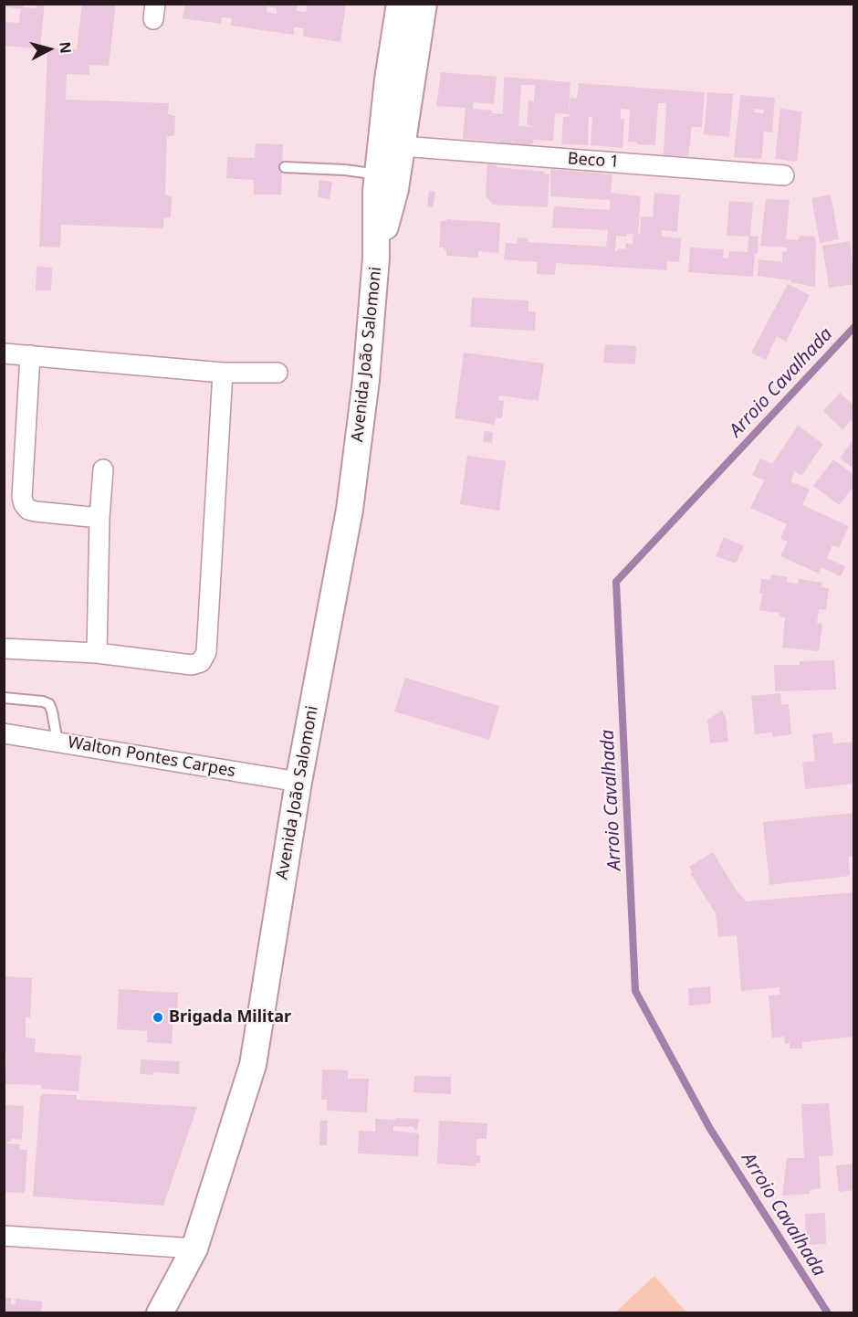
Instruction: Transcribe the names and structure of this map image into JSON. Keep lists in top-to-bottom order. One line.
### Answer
{"streets":{"main road":["Avenida João Salomoni"],"street":["Beco 1","Walton Pontes Carpes"]},"crossings":[["Beco 1","Avenida João Salomoni"],["Avenida João Salomoni","Walton Pontes Carpes"]],"water":["Arroio Cavalhada"],"places":["Brigada Militar"],"north":"right"}
